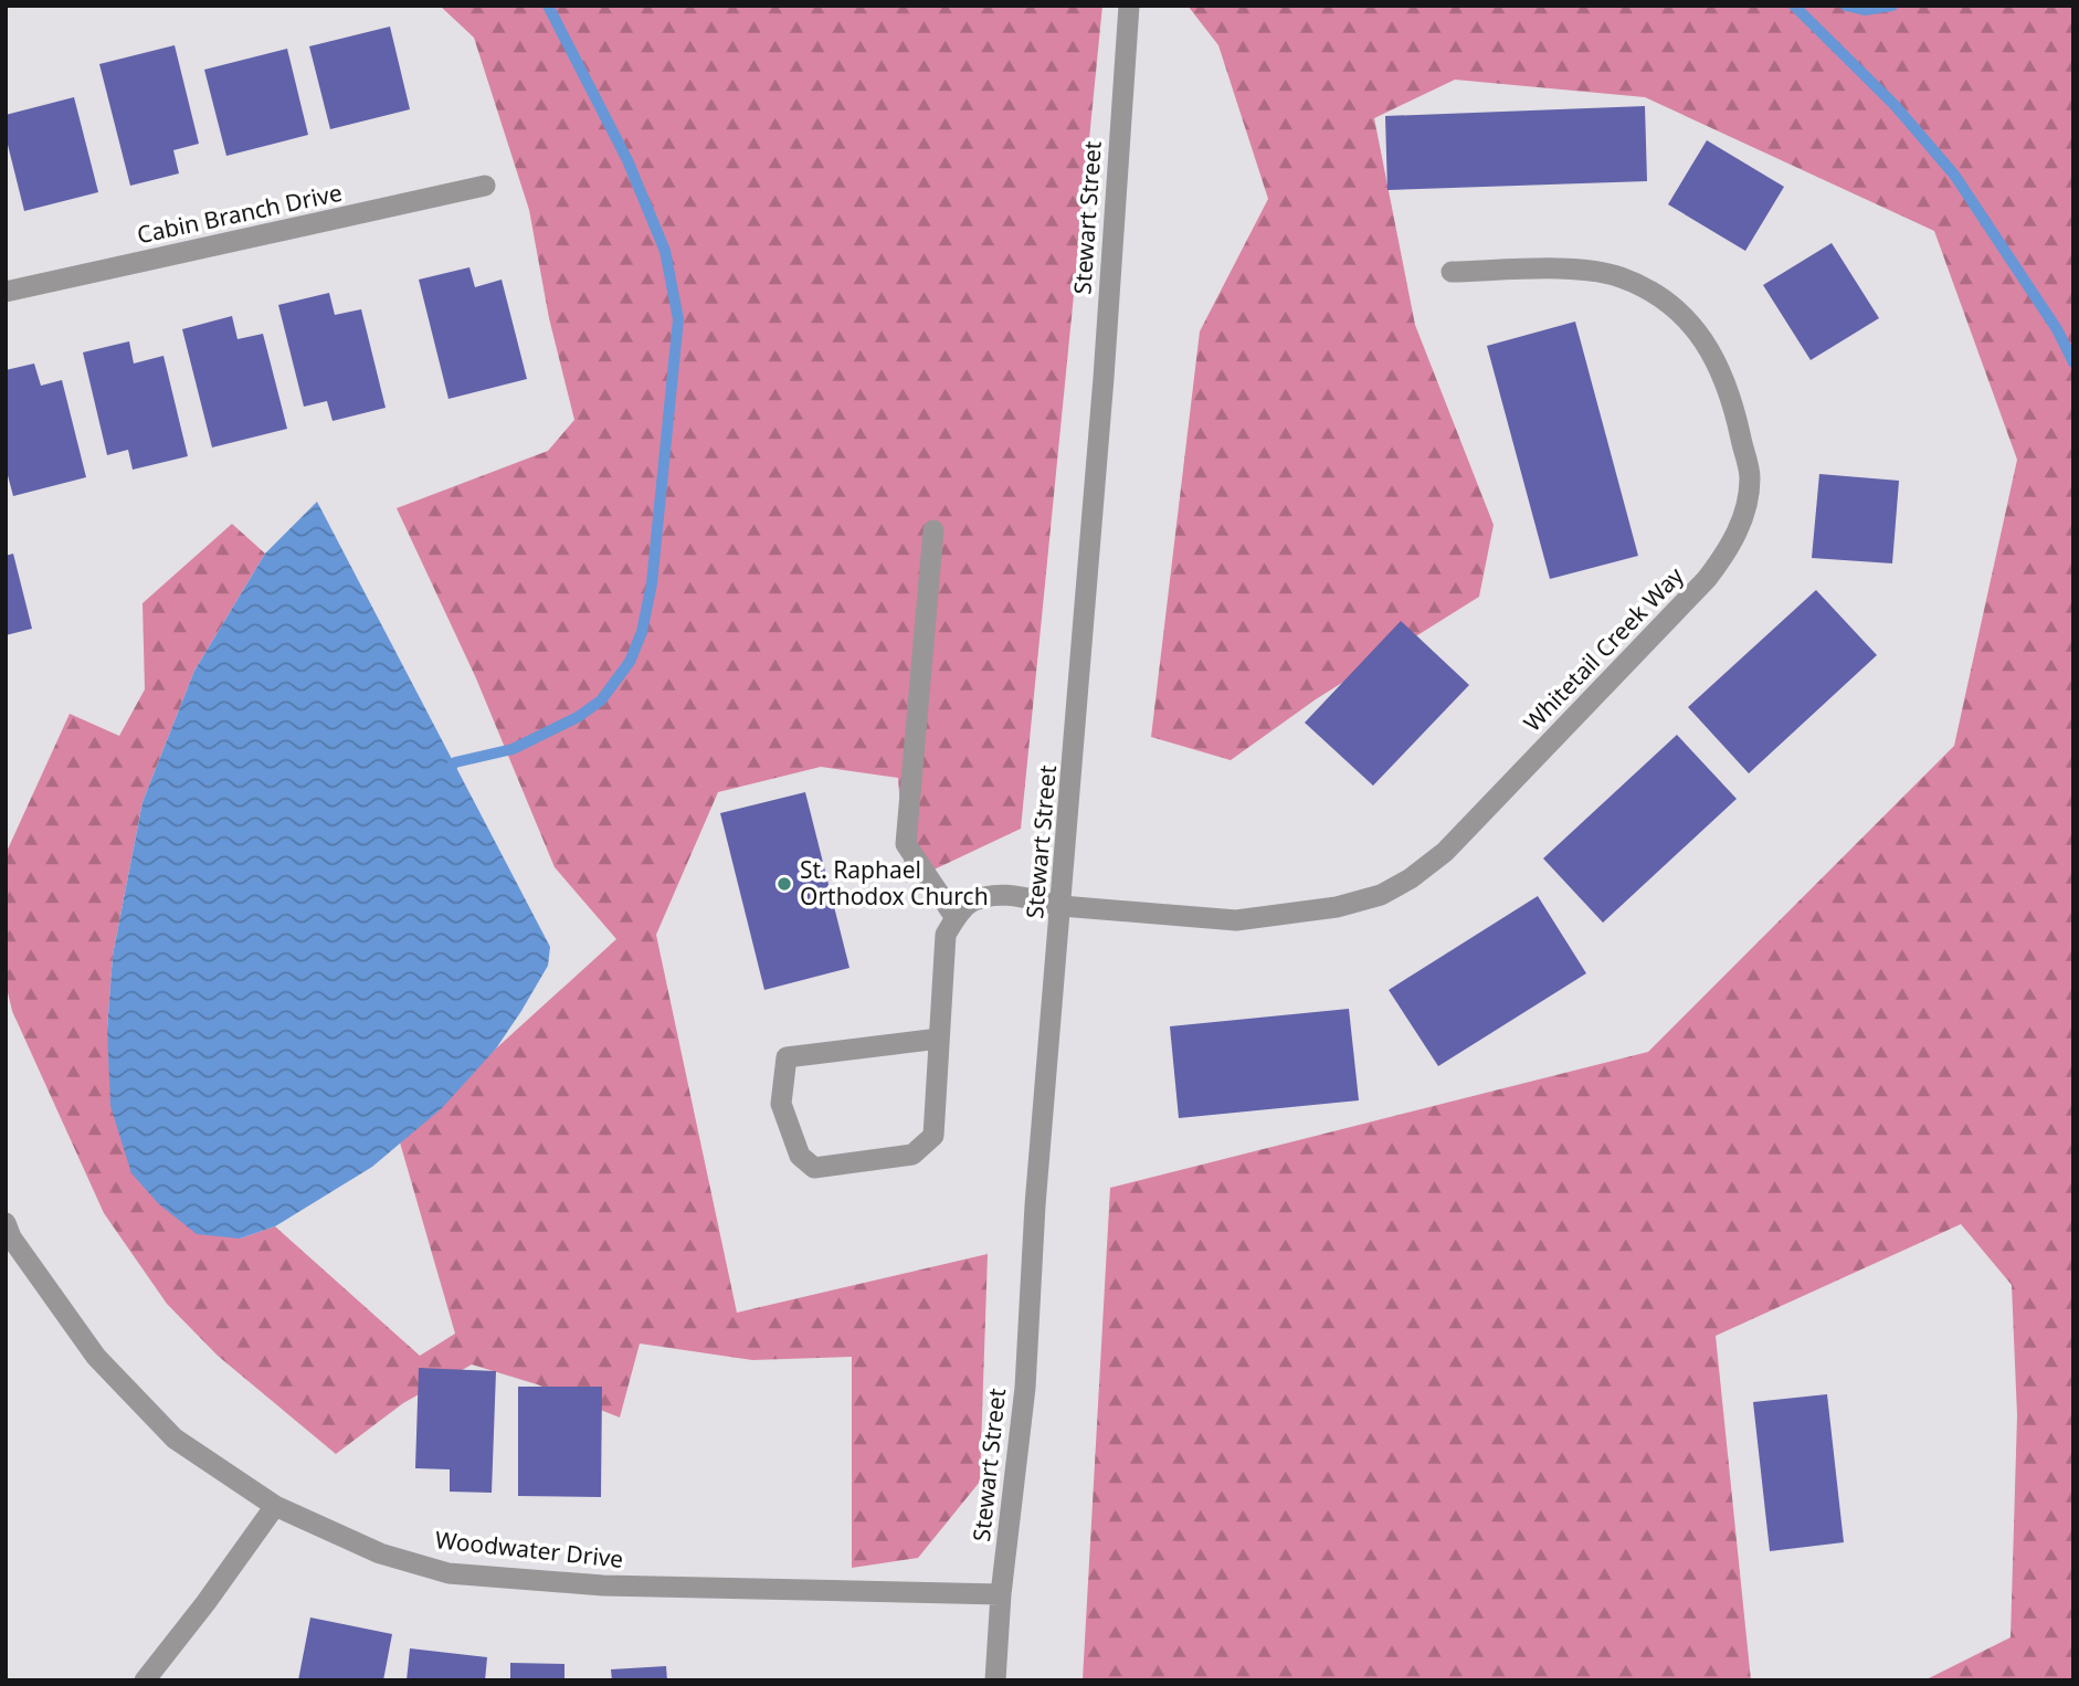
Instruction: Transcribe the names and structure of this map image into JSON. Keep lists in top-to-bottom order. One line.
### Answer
{"streets":{"street":["Cabin Branch Drive","Stewart Street","Whitetail Creek Way","Woodwater Drive"]},"crossings":[["Stewart Street","Whitetail Creek Way"],["Stewart Street","Woodwater Drive"]],"places":["St. Raphael Orthodox Church"]}
